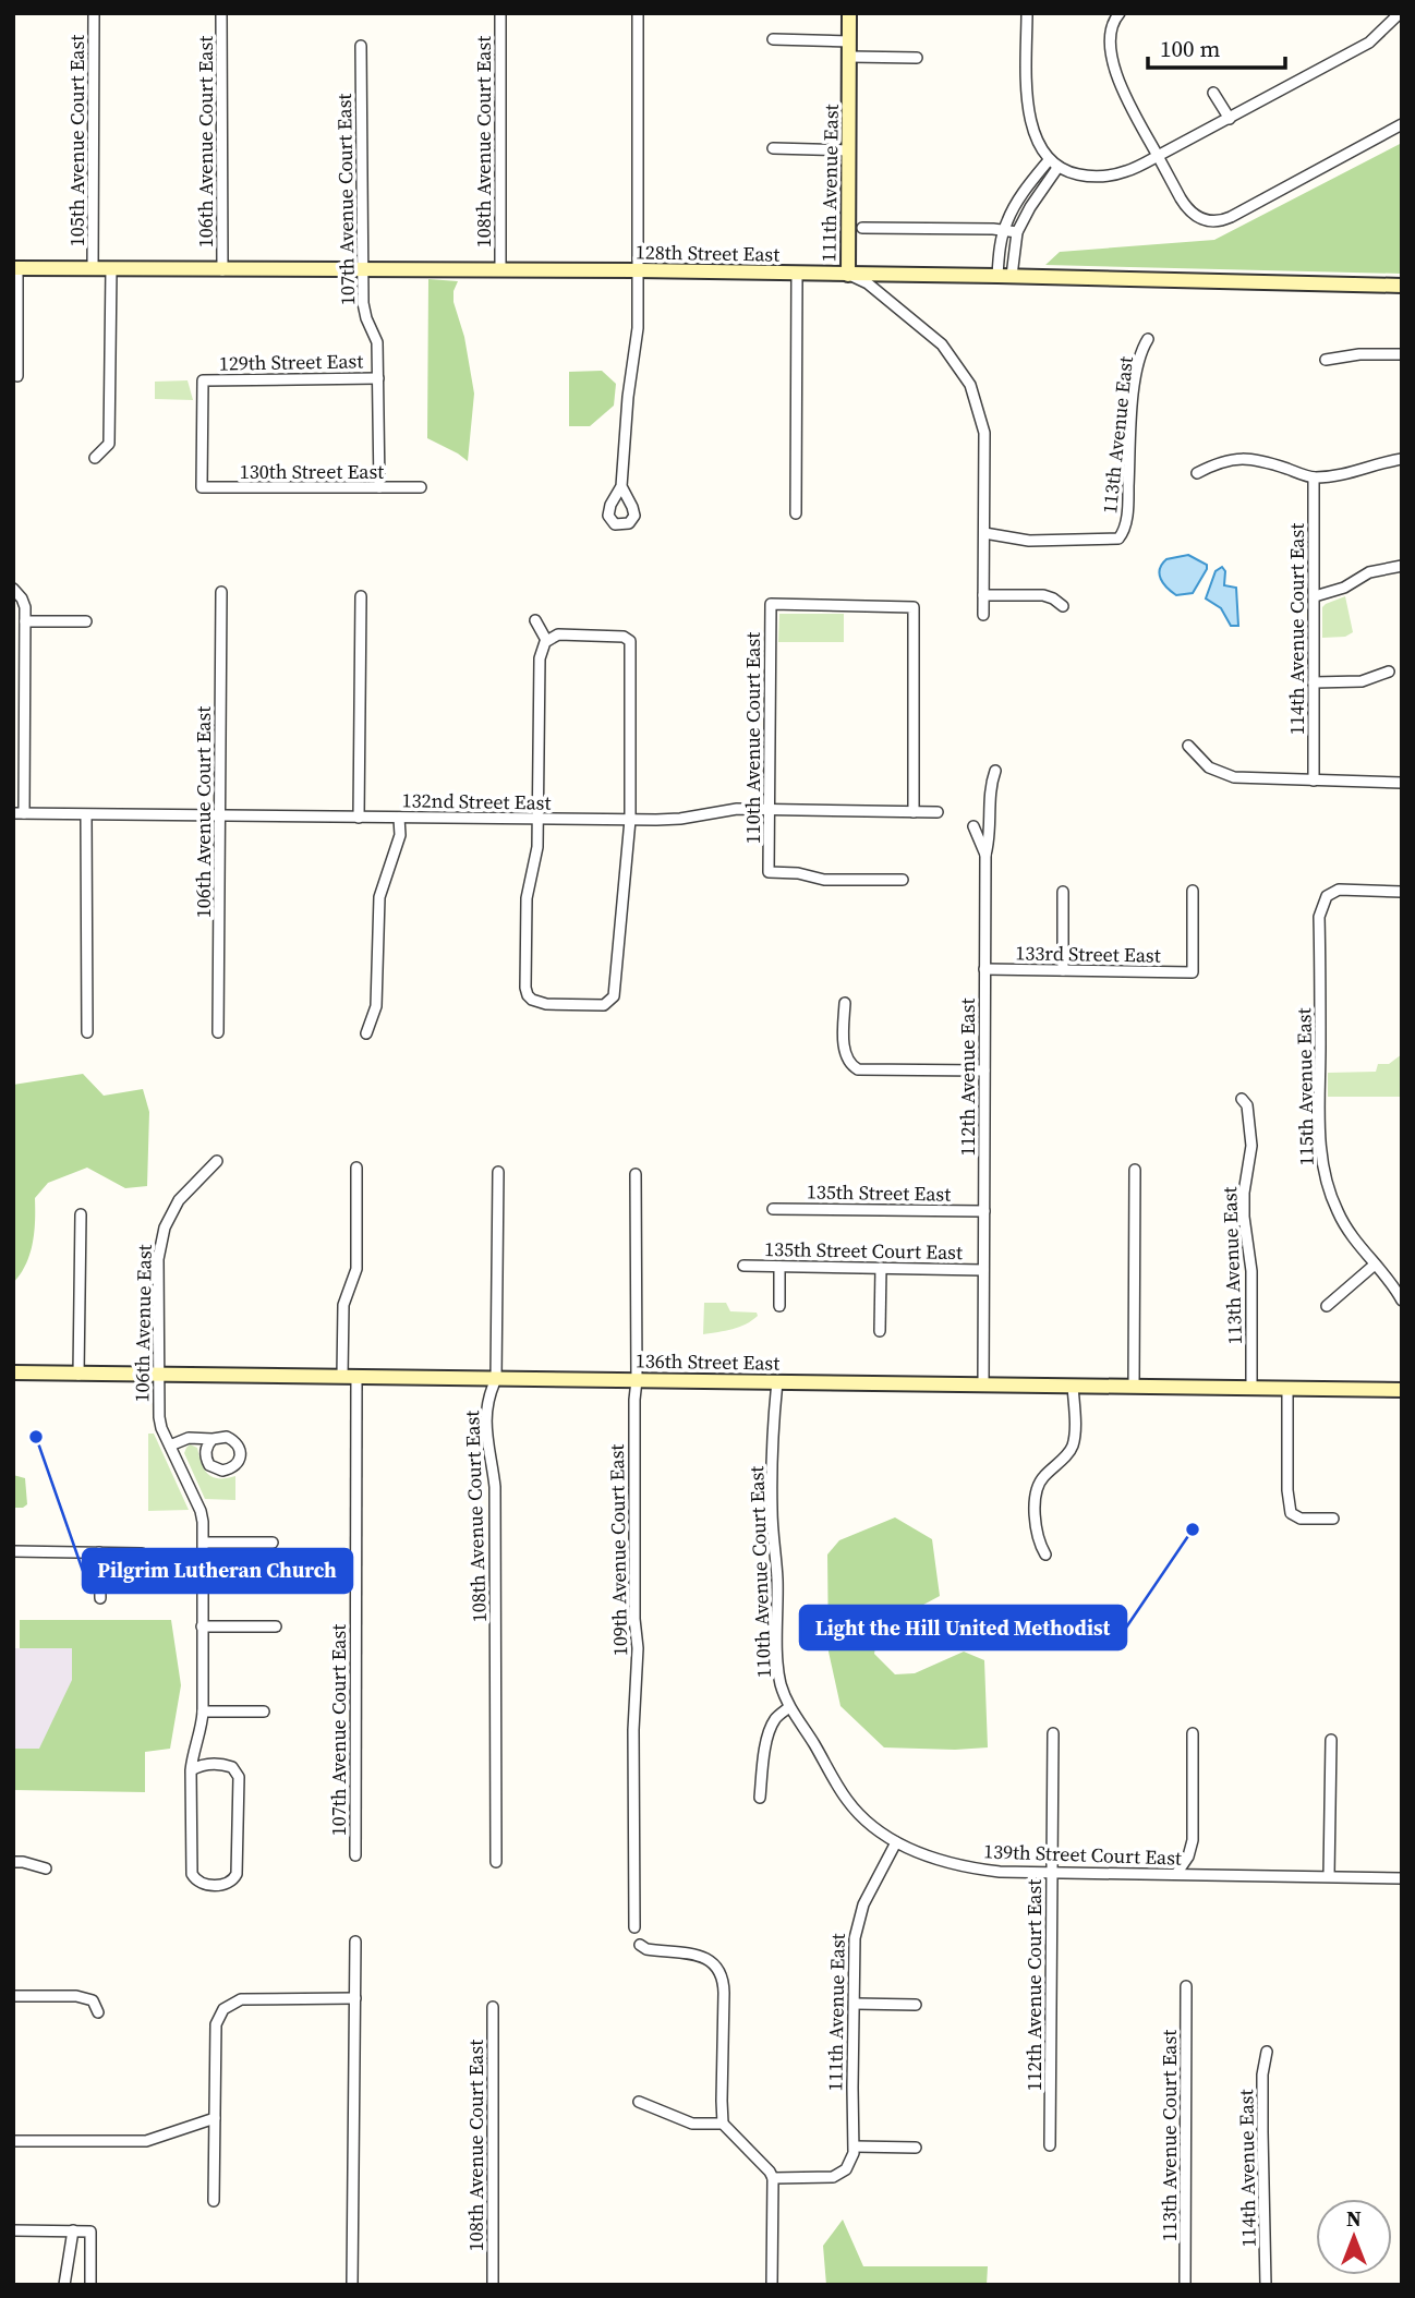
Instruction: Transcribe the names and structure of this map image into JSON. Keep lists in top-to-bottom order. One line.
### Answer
{"streets":{"street":["105th Avenue Court East","106th Avenue Court East","108th Avenue Court East","111th Avenue East","107th Avenue Court East","128th Street East","129th Street East","113th Avenue East","130th Street East","114th Avenue Court East","110th Avenue Court East","132nd Street East","133rd Street East","112th Avenue East","115th Avenue East","135th Street East","135th Street Court East","106th Avenue East","136th Street East","109th Avenue Court East","139th Street Court East","112th Avenue Court East","113th Avenue Court East","114th Avenue East"]},"crossings":[["105th Avenue Court East","128th Street East"],["106th Avenue Court East","128th Street East"],["106th Avenue Court East","132nd Street East"],["108th Avenue Court East","128th Street East"],["108th Avenue Court East","136th Street East"],["111th Avenue East","128th Street East"],["111th Avenue East","113th Avenue East"],["111th Avenue East","139th Street Court East"],["107th Avenue Court East","128th Street East"],["107th Avenue Court East","129th Street East"],["107th Avenue Court East","130th Street East"],["107th Avenue Court East","136th Street East"],["129th Street East","130th Street East"],["113th Avenue East","136th Street East"],["110th Avenue Court East","132nd Street East"],["110th Avenue Court East","136th Street East"],["110th Avenue Court East","139th Street Court East"],["133rd Street East","112th Avenue East"],["112th Avenue East","135th Street East"],["112th Avenue East","135th Street Court East"],["112th Avenue East","136th Street East"],["106th Avenue East","136th Street East"],["136th Street East","109th Avenue Court East"],["139th Street Court East","112th Avenue Court East"]],"places":["Pilgrim Lutheran Church","Light the Hill United Methodist"],"scale_bar":"100 m","north":"top"}
